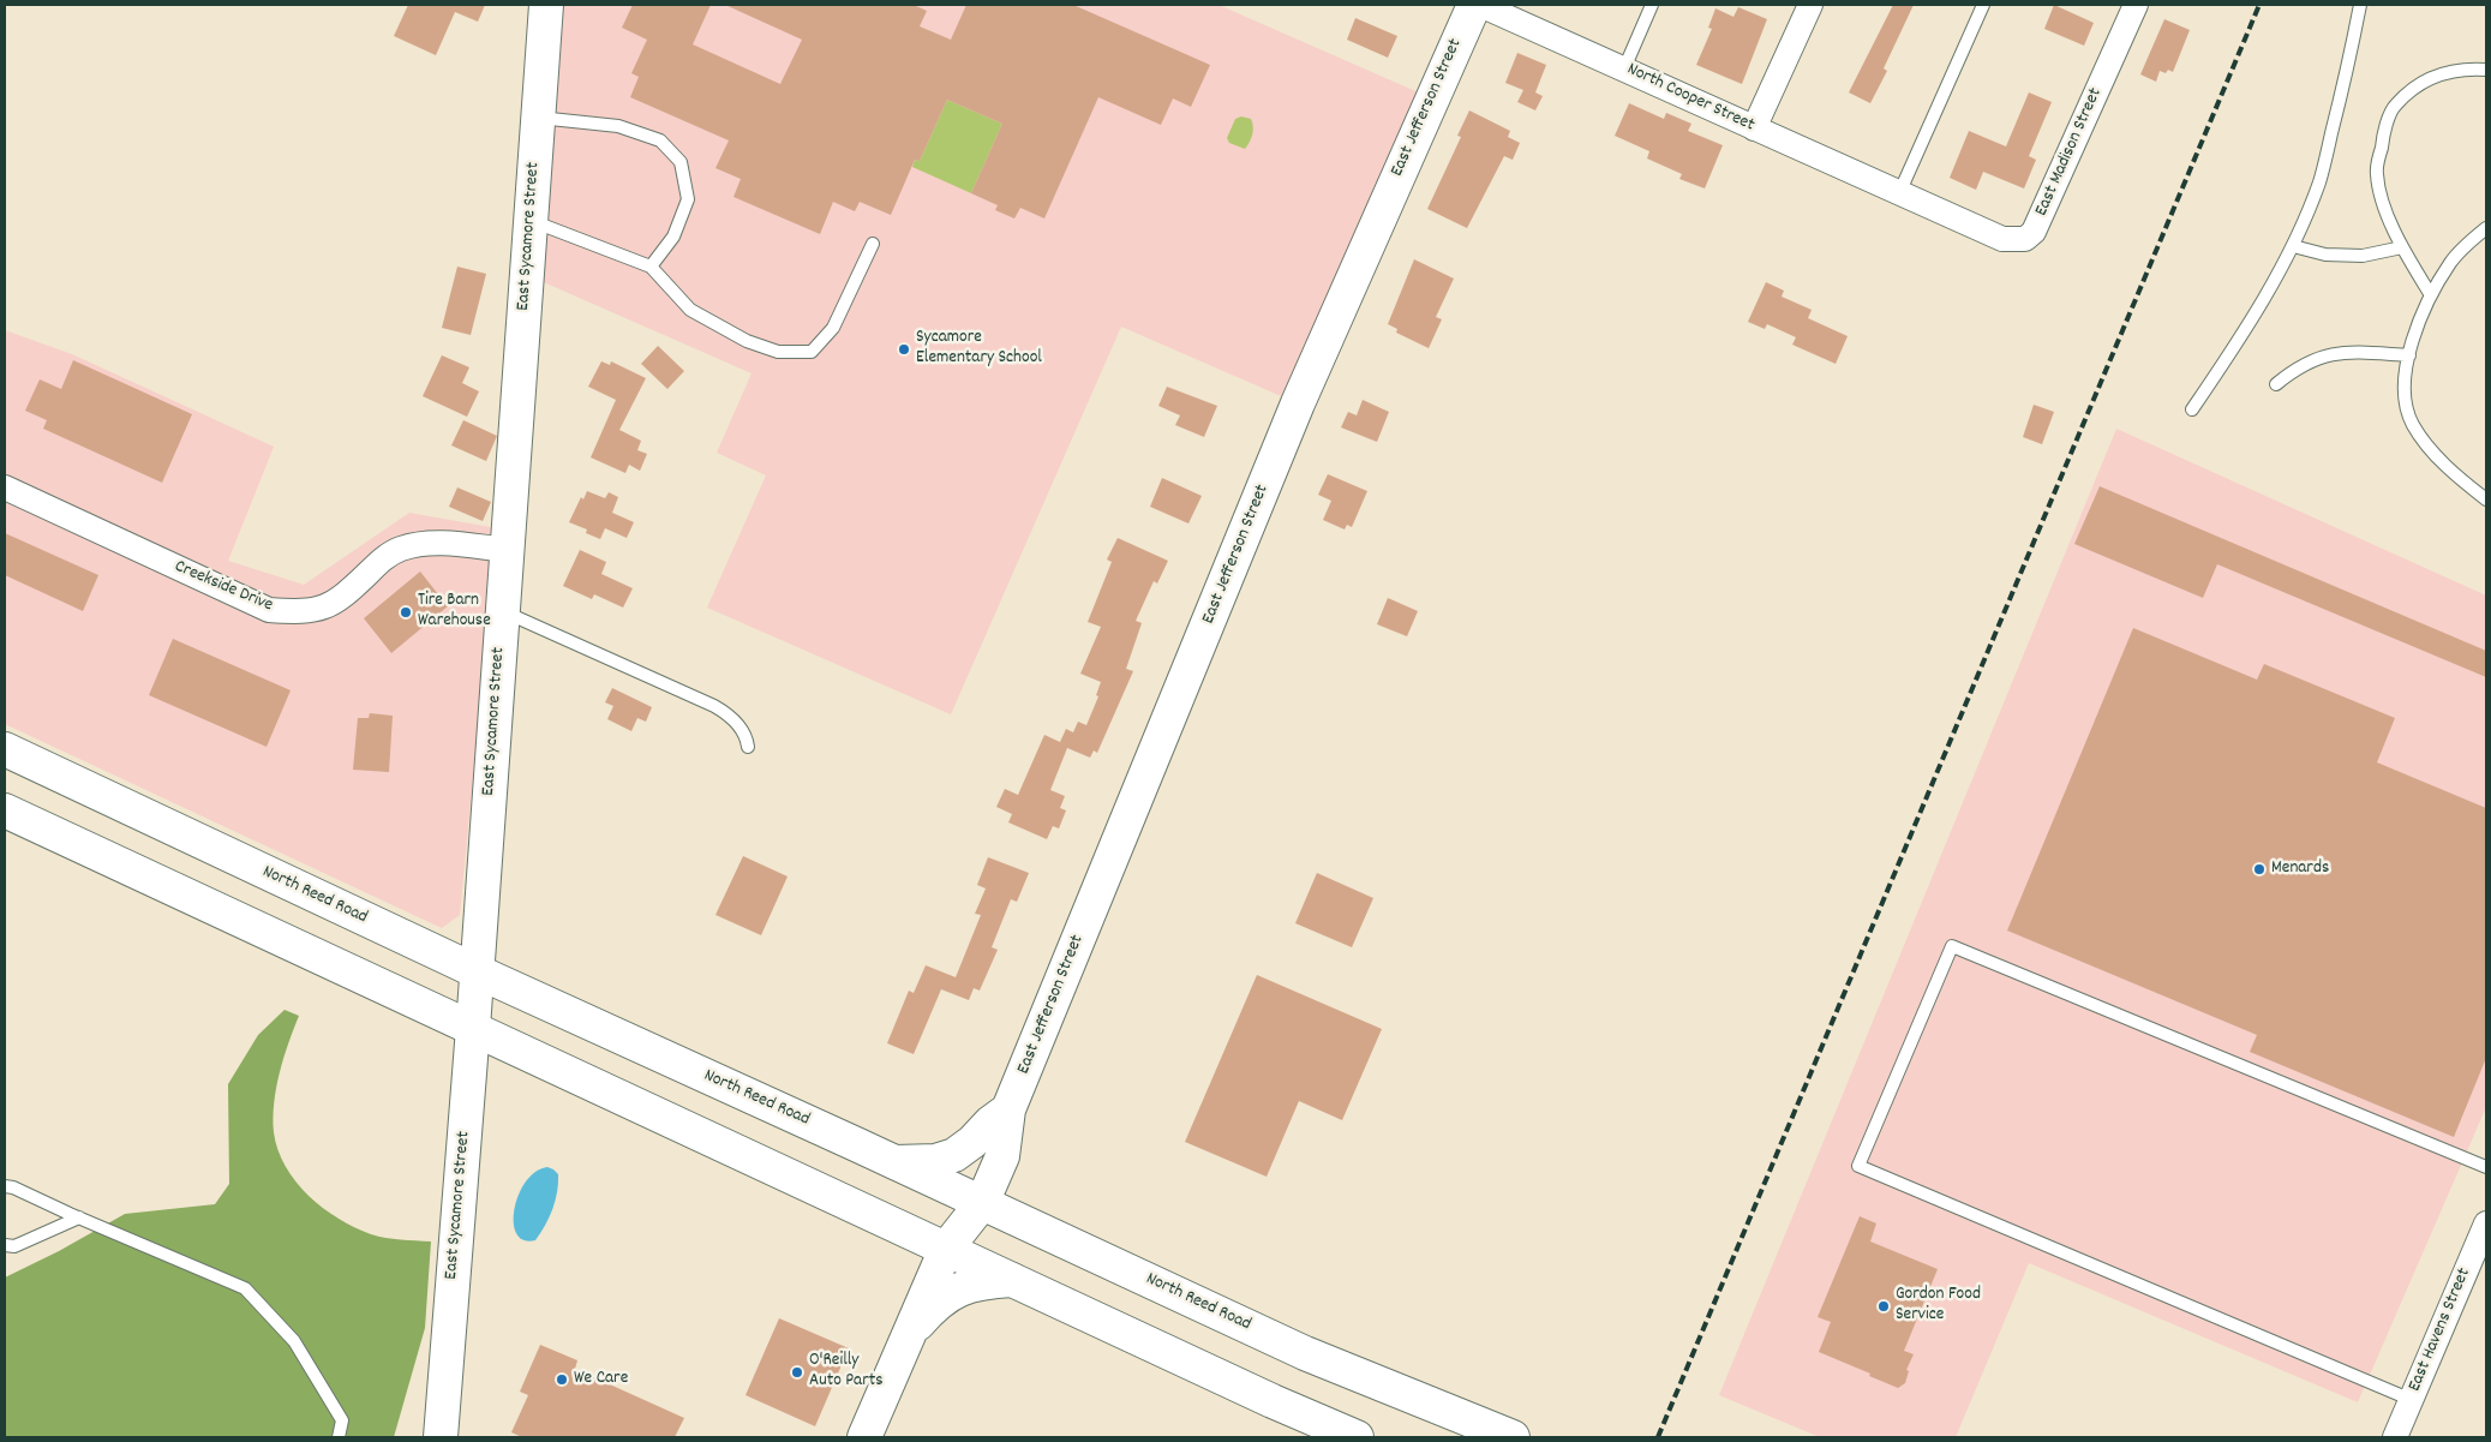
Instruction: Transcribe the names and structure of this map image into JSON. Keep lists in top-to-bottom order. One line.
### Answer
{"streets":{"main road":["East Jefferson Street","East Sycamore Street","North Reed Road"],"street":["North Cooper Street","East Madison Street","Creekside Drive","East Havens Street"]},"crossings":[["North Cooper Street","East Madison Street"],["East Jefferson Street","North Reed Road"],["East Sycamore Street","Creekside Drive"],["East Sycamore Street","North Reed Road"]],"places":["Sycamore Elementary School","Tire Barn Warehouse","Menards","Gordon Food Service","O'Reilly Auto Parts","We Care"]}
